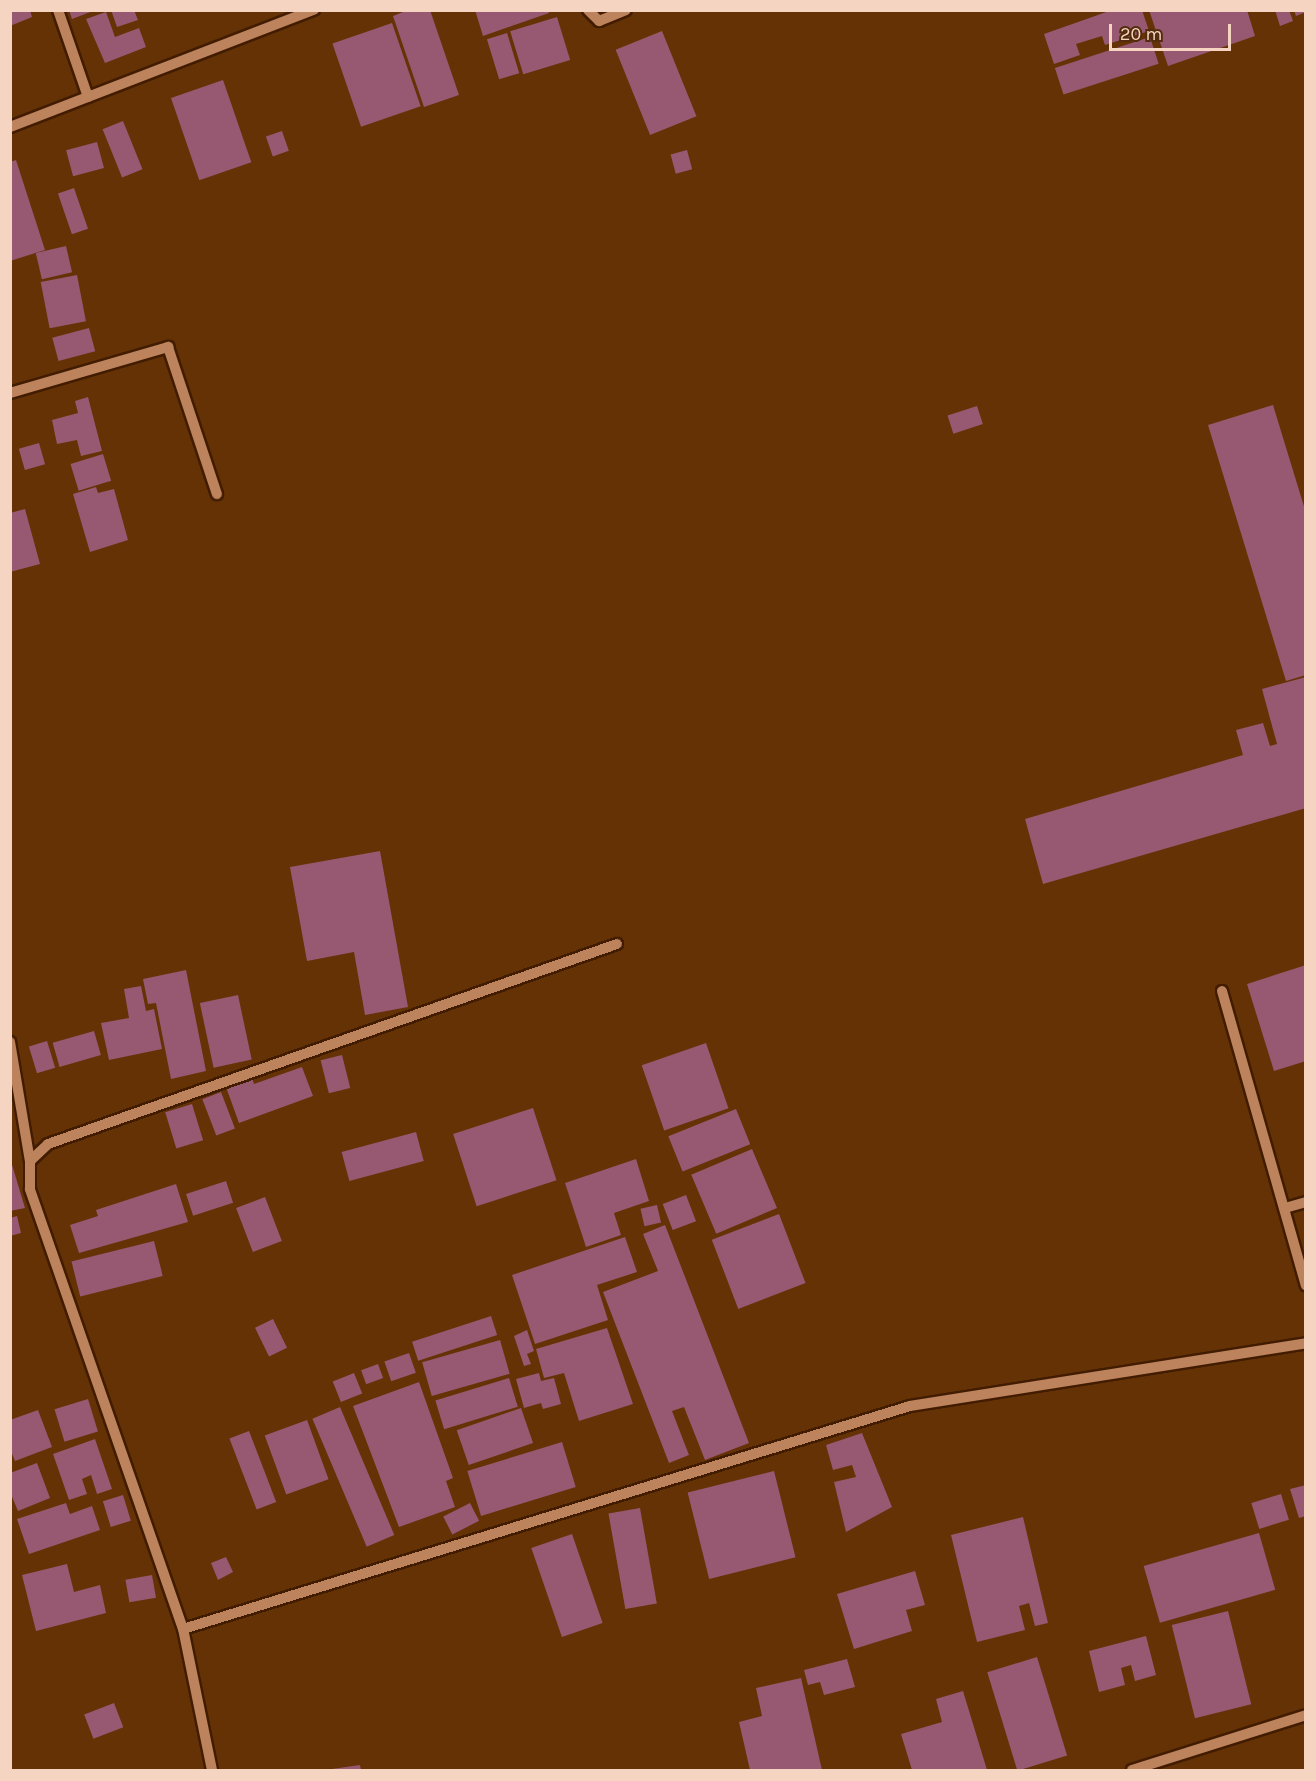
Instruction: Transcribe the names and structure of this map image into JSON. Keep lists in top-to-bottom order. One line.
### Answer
{"scale_bar":"20 m"}
